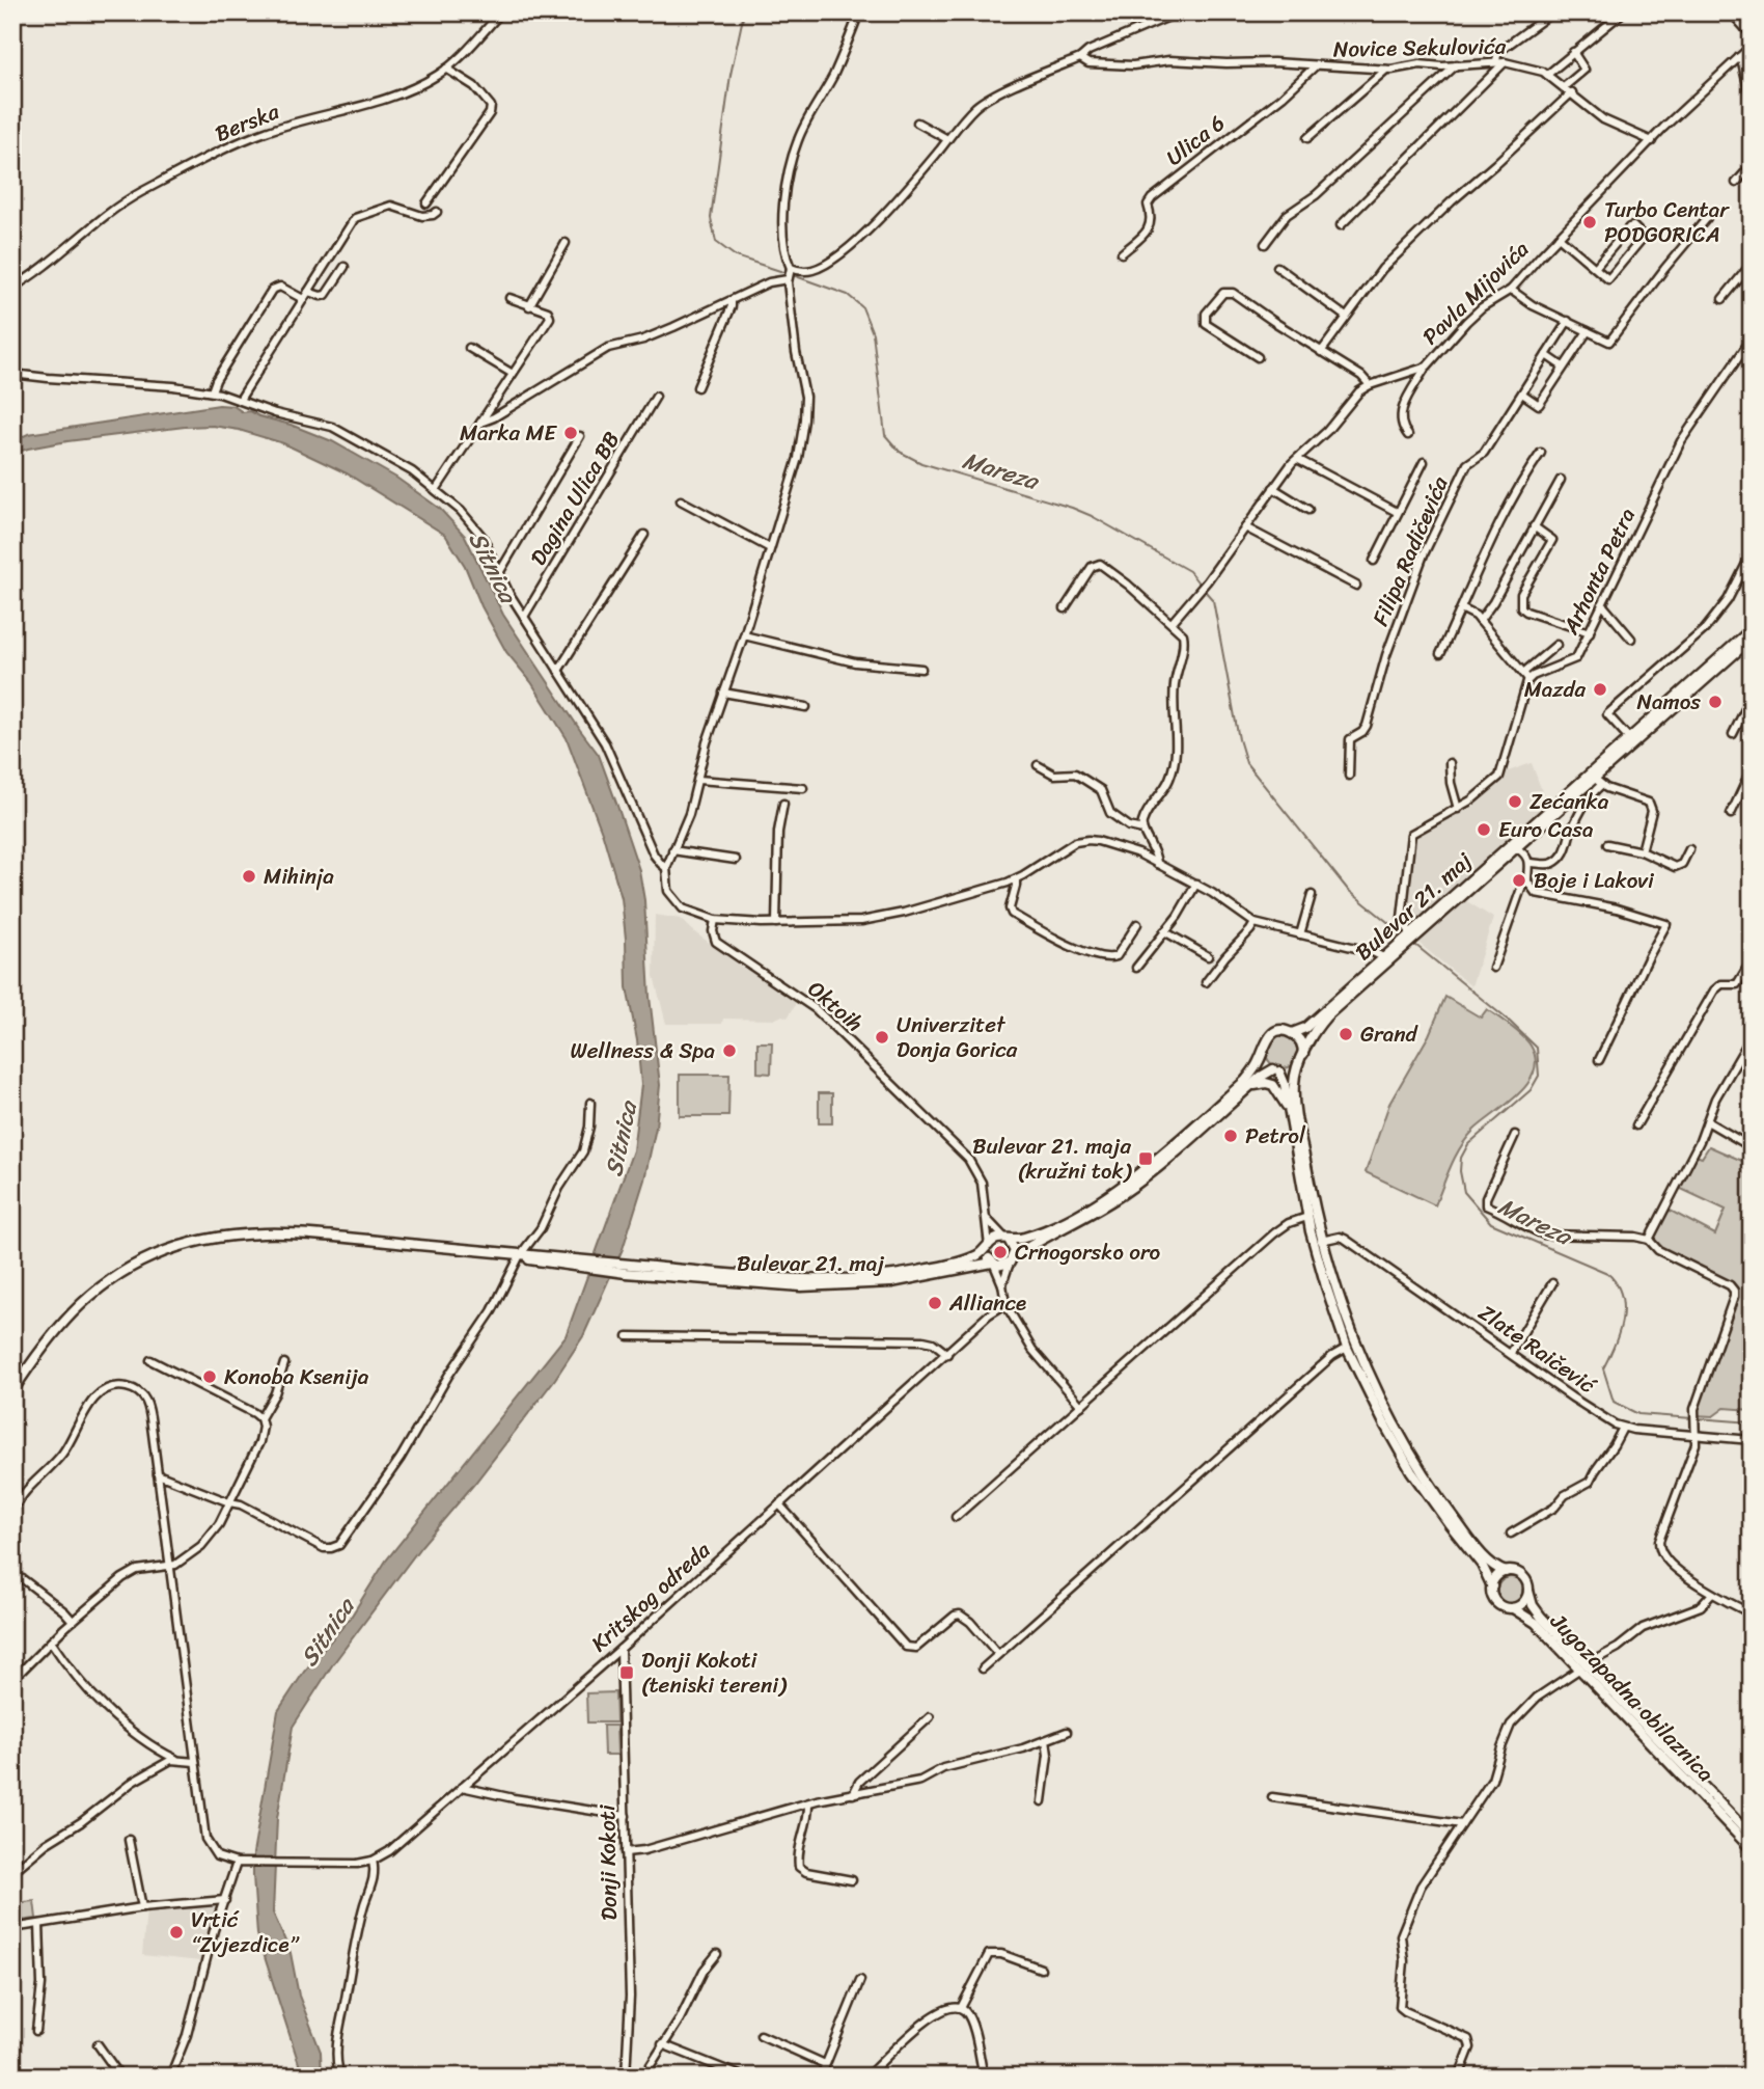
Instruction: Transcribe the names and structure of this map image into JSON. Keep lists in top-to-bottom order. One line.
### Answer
{"streets":{"main road":["Bulevar 21. maj","Jugozapadna obilaznica"],"street":["Novice Sekulovića","Berska","Ulica 6","Pavla Mijovića","Dagina Ulica BB","Filipa Radičevića","Arhonta Petra","Oktoih","Zlate Raičević","Kritskog odreda","Donji Kokoti"]},"crossings":[["Novice Sekulovića","Ulica 6"],["Novice Sekulovića","Pavla Mijovića"],["Bulevar 21. maj","Oktoih"],["Kritskog odreda","Donji Kokoti"]],"water":["Mareza","Sitnica"],"places":{"other":["Turbo Centar PODGORICA","Marka ME","Mazda","Namos","Zećanka","Euro Casa","Mihinja","Boje i Lakovi","Grand","Univerzitet Donja Gorica","Wellness & Spa","Petrol","Crnogorsko oro","Alliance","Konoba Ksenija","Vrtić “Zvjezdice”"],"transit":["Bulevar 21. maja (kružni tok)","Donji Kokoti (teniski tereni)"]}}
